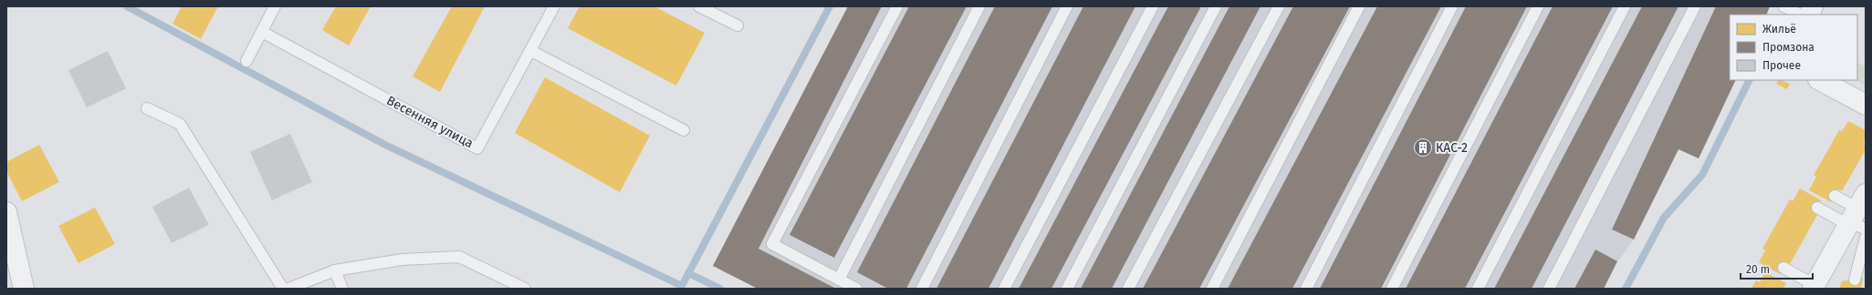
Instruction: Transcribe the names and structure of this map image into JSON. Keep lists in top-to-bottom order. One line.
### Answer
{"streets":{"lane":["Весенняя улица"]},"places":{"building":["КАС-2"]},"legend":["Жильё","Промзона","Прочее"],"scale_bar":"20 m"}
